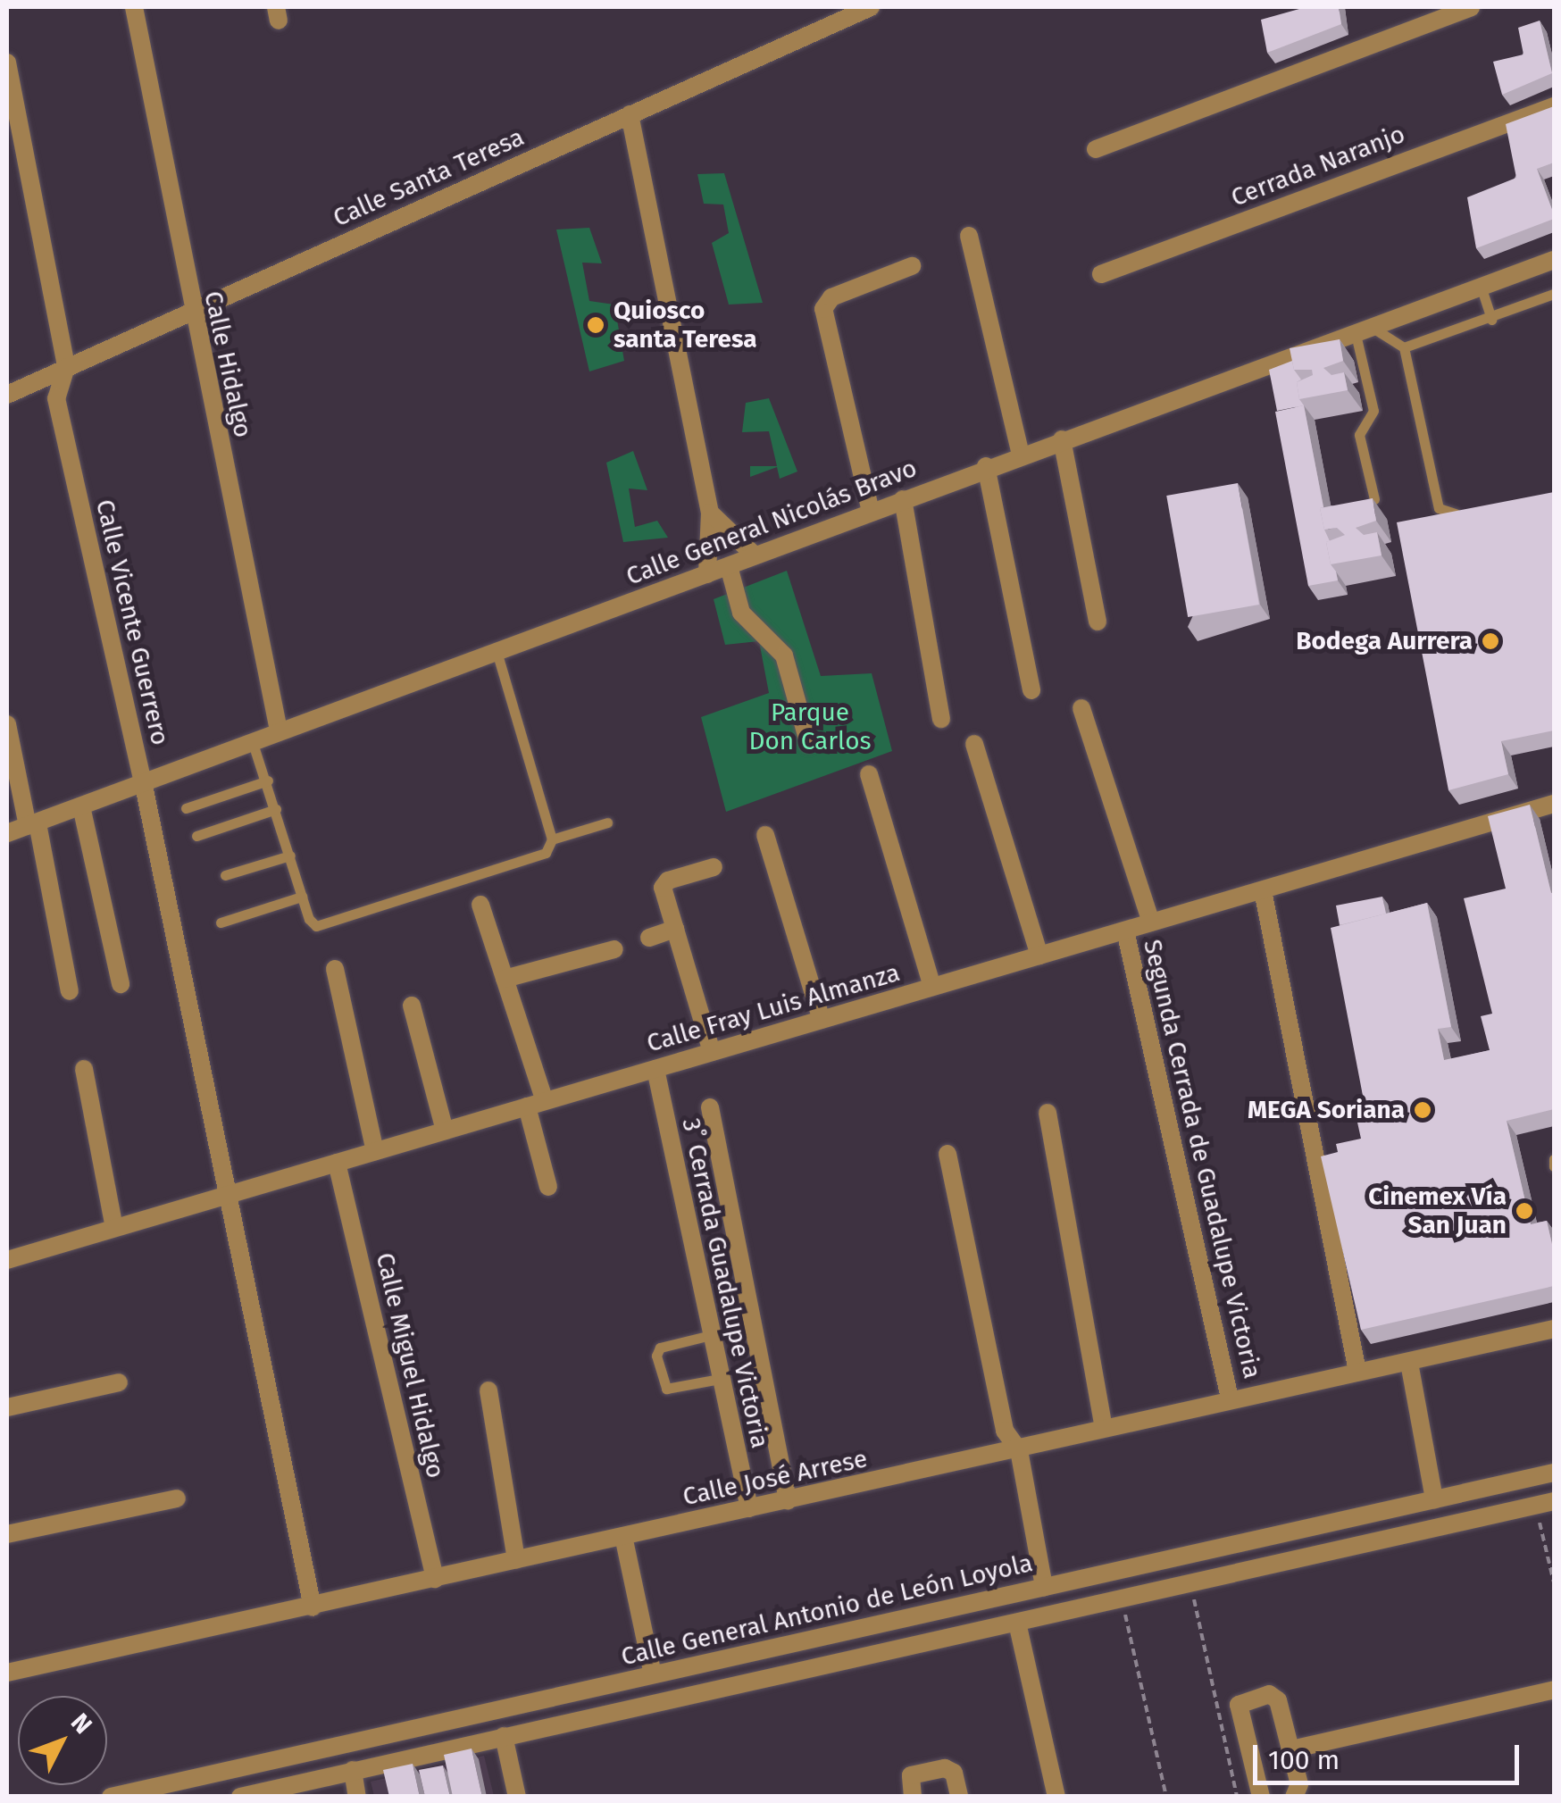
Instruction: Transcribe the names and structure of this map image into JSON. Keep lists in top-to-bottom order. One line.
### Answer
{"streets":{"street":["Cerrada Naranjo","Calle Santa Teresa","Calle Hidalgo","Calle General Nicolás Bravo","Calle Vicente Guerrero","Calle Fray Luis Almanza","Segunda Cerrada de Guadalupe Victoria","3˚ Cerrada Guadalupe Victoria","Calle Miguel Hidalgo","Calle José Arrese","Calle General Antonio de León Loyola"]},"crossings":[["Calle Santa Teresa","Calle Hidalgo"],["Calle Santa Teresa","Calle Vicente Guerrero"],["Calle Hidalgo","Calle General Nicolás Bravo"],["Calle General Nicolás Bravo","Calle Vicente Guerrero"],["Calle Vicente Guerrero","Calle Fray Luis Almanza"],["Calle Vicente Guerrero","Calle José Arrese"],["Calle Fray Luis Almanza","Segunda Cerrada de Guadalupe Victoria"],["Calle Fray Luis Almanza","3˚ Cerrada Guadalupe Victoria"],["Calle Fray Luis Almanza","Calle Miguel Hidalgo"],["Segunda Cerrada de Guadalupe Victoria","Calle José Arrese"],["3˚ Cerrada Guadalupe Victoria","Calle José Arrese"],["Calle Miguel Hidalgo","Calle José Arrese"]],"parks":["Parque Don Carlos"],"places":["Quiosco santa Teresa","Bodega Aurrera","MEGA Soriana","Cinemex Vía San Juan"],"scale_bar":"100 m","north":"top right"}
